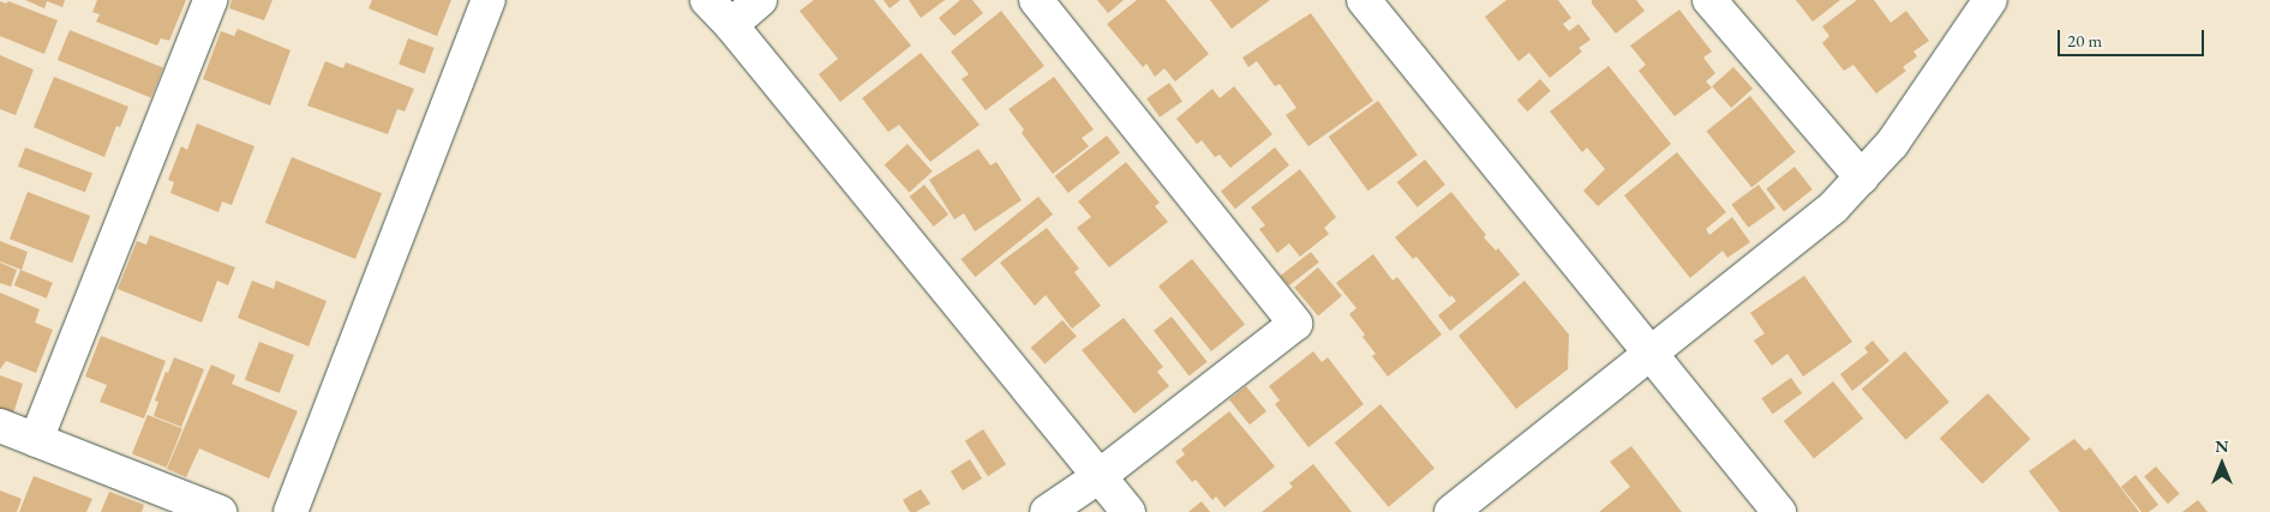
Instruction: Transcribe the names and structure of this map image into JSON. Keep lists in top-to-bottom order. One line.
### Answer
{"scale_bar":"20 m","north":"top"}
